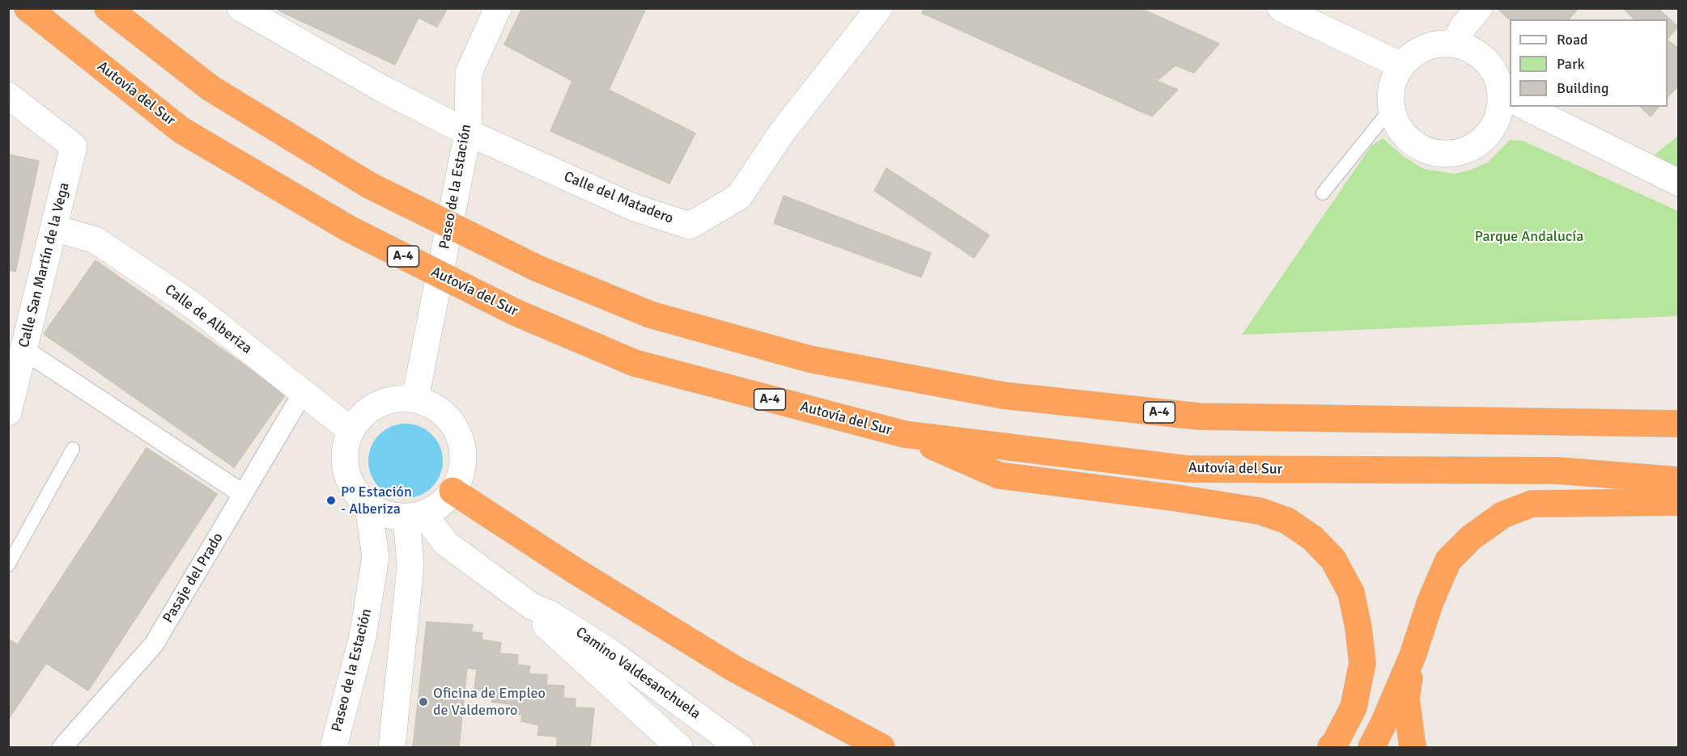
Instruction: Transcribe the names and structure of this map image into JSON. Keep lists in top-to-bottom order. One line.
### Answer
{"streets":{"highway":["Autovía del Sur","A-4"],"street":["Paseo de la Estación","Calle del Matadero","Calle San Martín de la Vega","Calle de Alberiza","Pasaje del Prado","Camino Valdesanchuela"]},"crossings":[["Paseo de la Estación","Calle del Matadero"],["Paseo de la Estación","Calle de Alberiza"],["Paseo de la Estación","Camino Valdesanchuela"],["Calle San Martín de la Vega","Calle de Alberiza"],["Calle de Alberiza","Pasaje del Prado"],["Calle de Alberiza","Camino Valdesanchuela"]],"parks":["Parque Andalucía"],"places":["Pº Estación - Alberiza","Oficina de Empleo de Valdemoro"],"legend":["Road","Park","Building"]}
